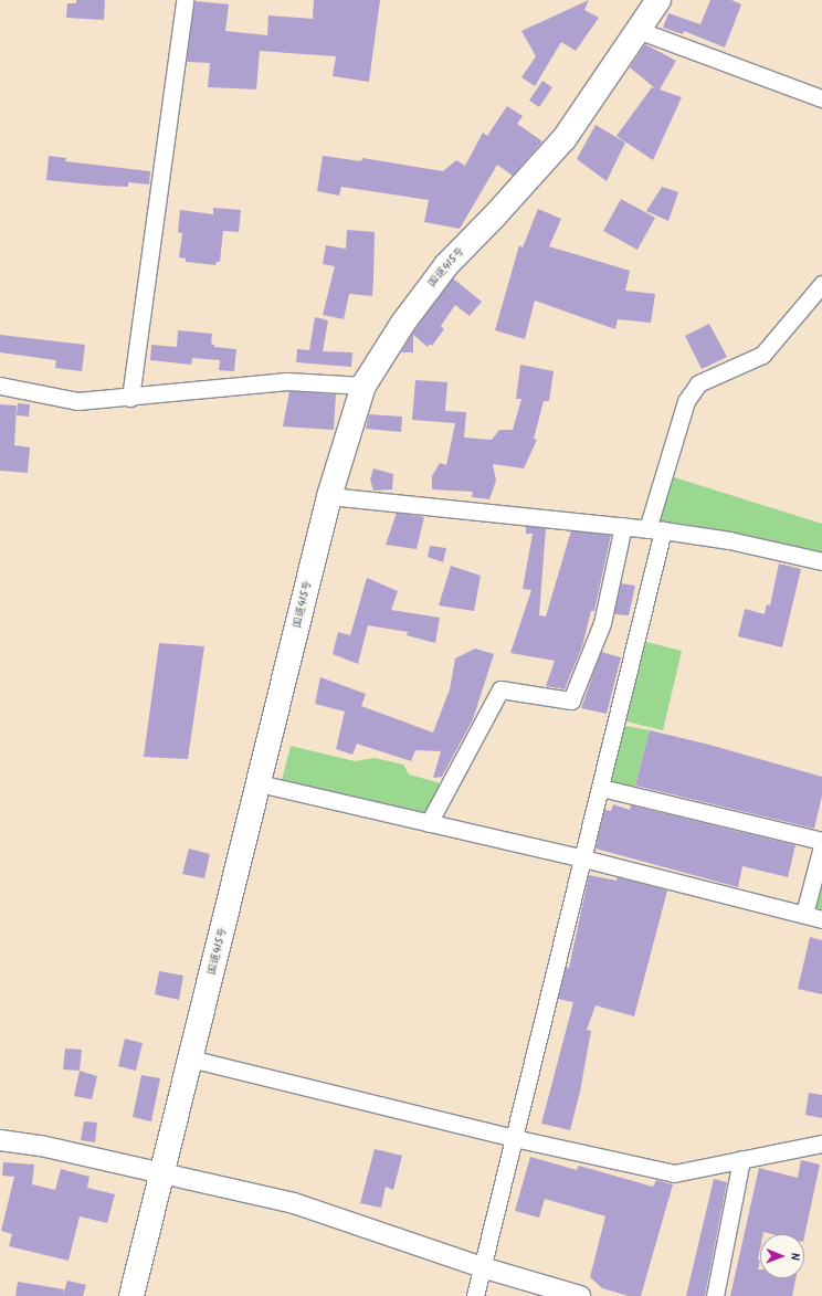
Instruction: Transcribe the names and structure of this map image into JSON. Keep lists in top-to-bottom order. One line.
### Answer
{"streets":{"highway":["国道415号"]},"north":"right"}
